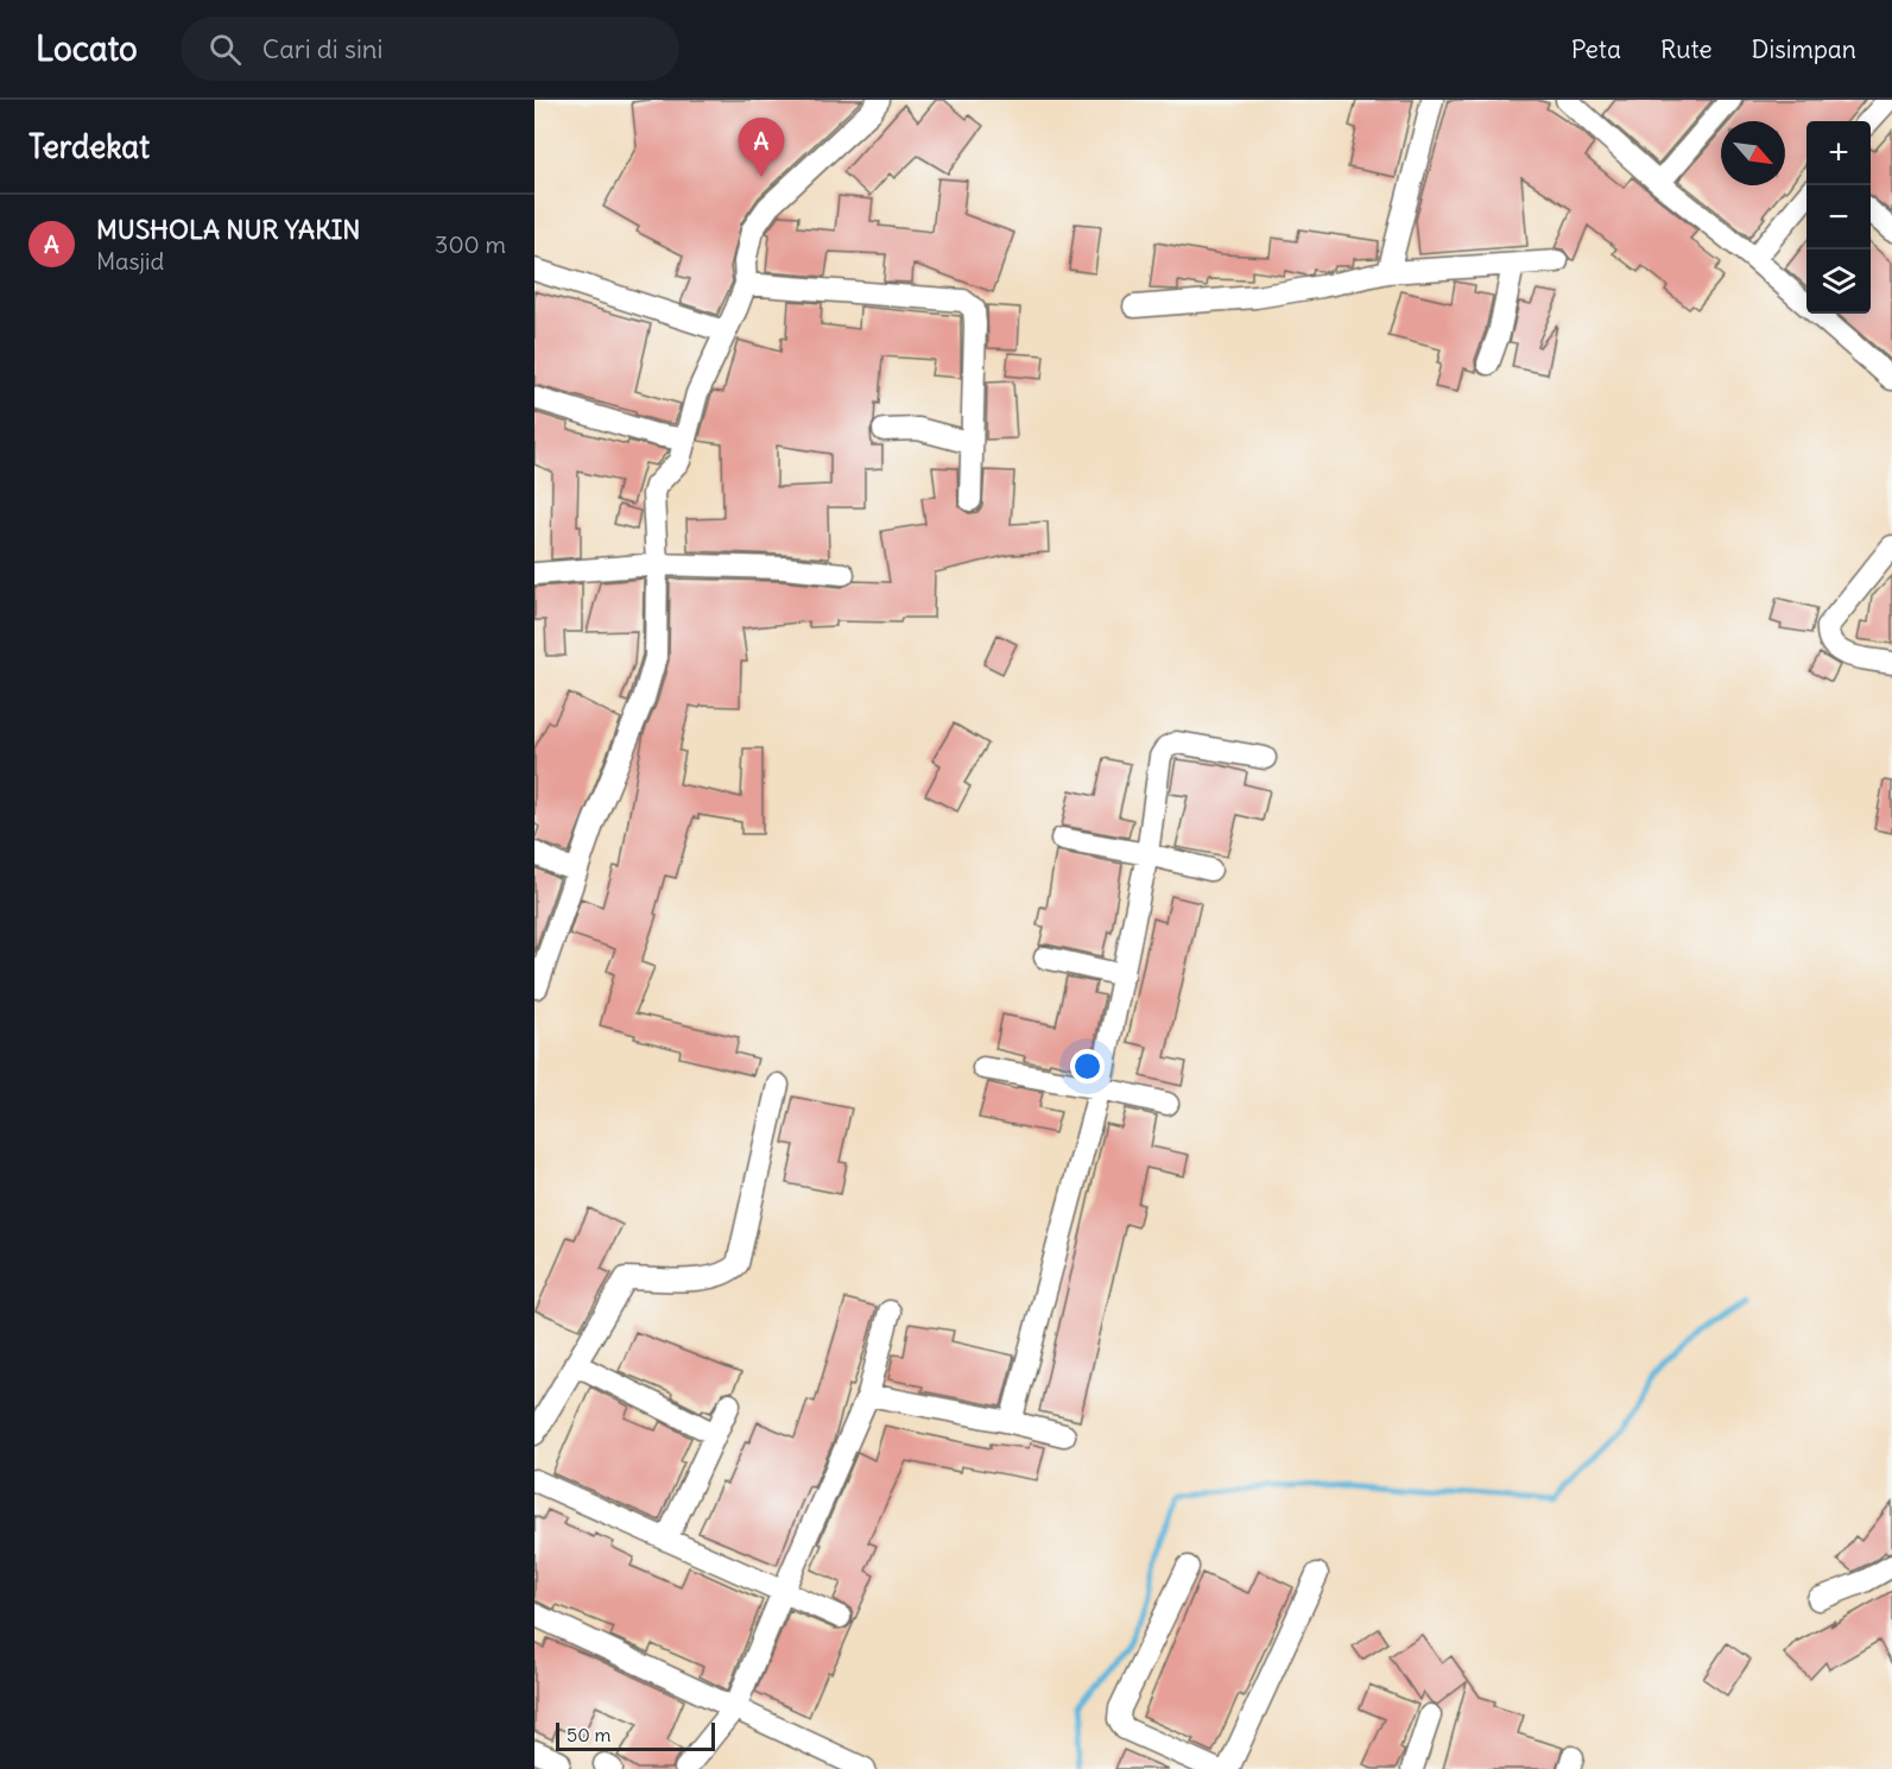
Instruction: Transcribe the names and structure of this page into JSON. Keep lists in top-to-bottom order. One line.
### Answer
{"scale_bar":"50 m","north":"bottom right","page":{"header":"Locato","search":"Cari di sini","nav":["Peta","Rute","Disimpan"],"heading":"Terdekat","pins":"A","map_buttons":["+","−"],"list":[{"mark":"A","name":"MUSHOLA NUR YAKIN","note":"Masjid","value":"300 m"}],"scale":"50 m"}}
